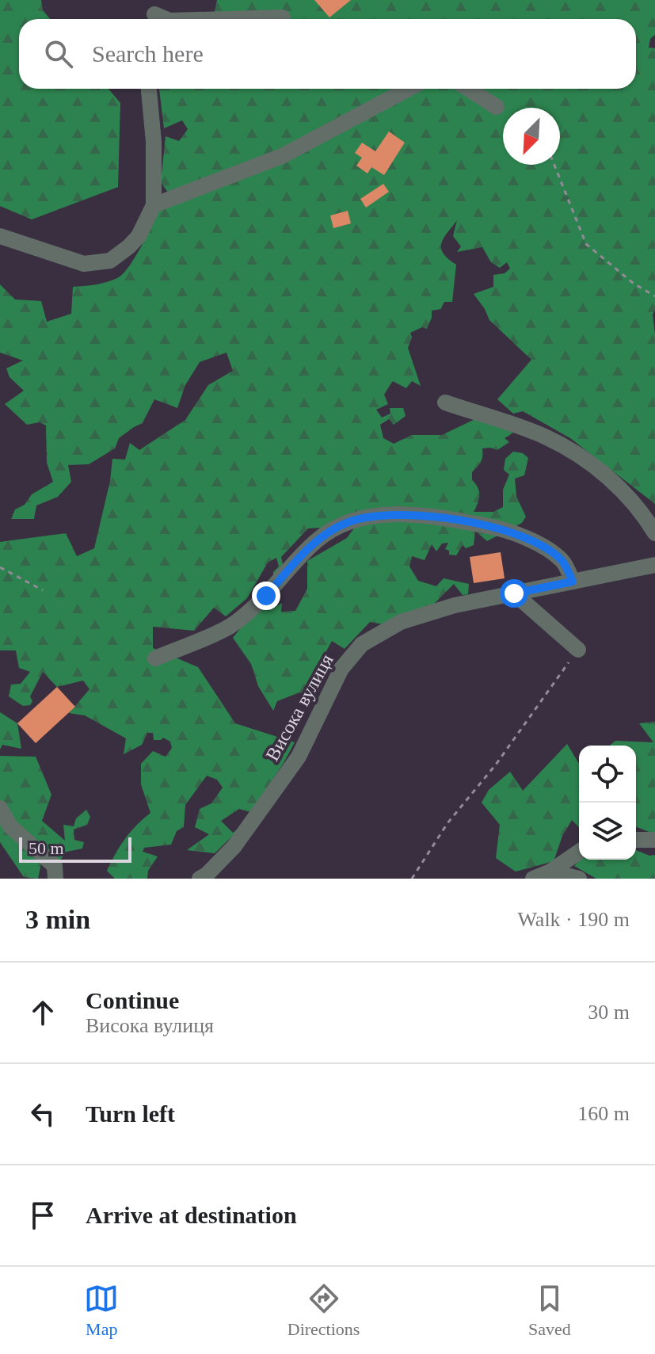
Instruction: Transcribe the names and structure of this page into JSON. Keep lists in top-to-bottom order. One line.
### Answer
{"streets":{"street":["Висока вулиця"]},"scale_bar":"50 m","north":"bottom left","page":{"search":"Search here","scale":"50 m","heading":["3 min","Walk · 190 m"],"list":[["Continue","Висока вулиця","30 m"],["Turn left","160 m"],"Arrive at destination"],"nav":["Map","Directions","Saved"]}}
